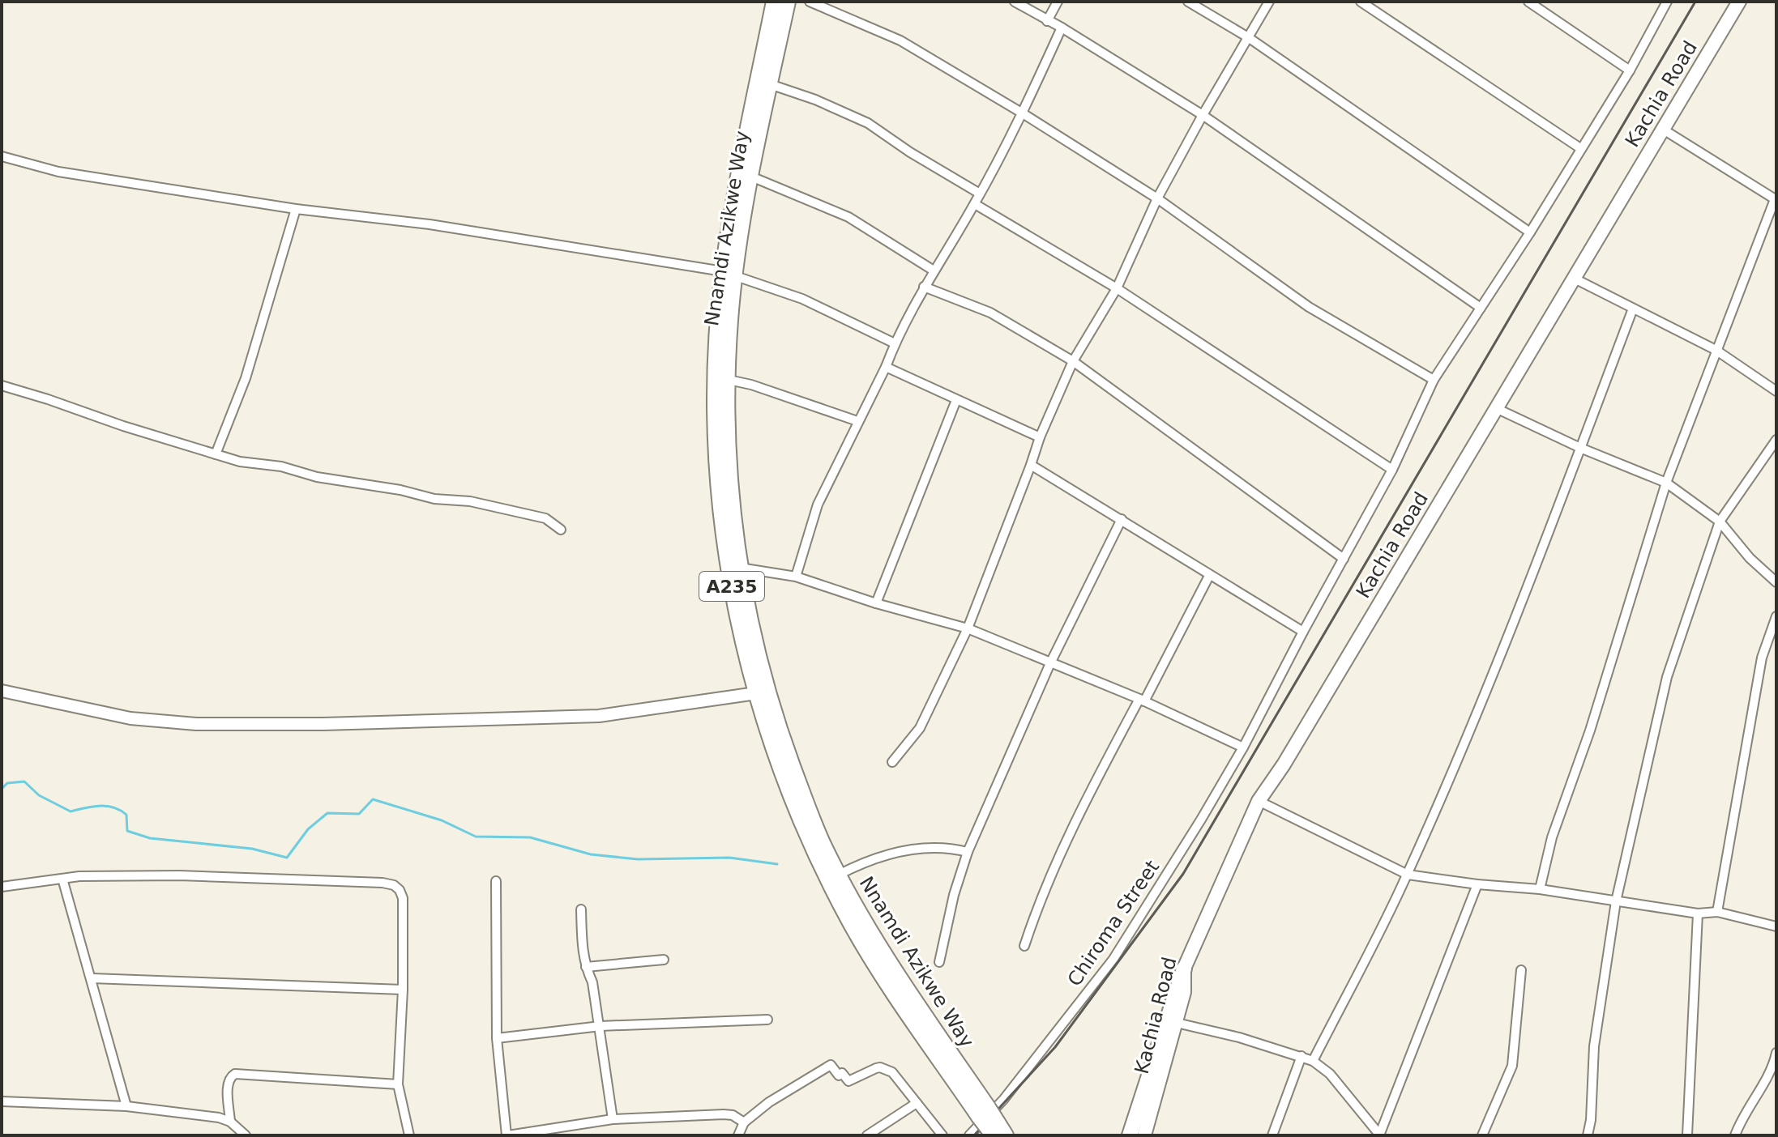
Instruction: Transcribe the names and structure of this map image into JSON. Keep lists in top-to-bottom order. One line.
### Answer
{"streets":{"highway":["Nnamdi Azikwe Way","A235"],"main road":["Kachia Road"],"street":["Chiroma Street"]}}
